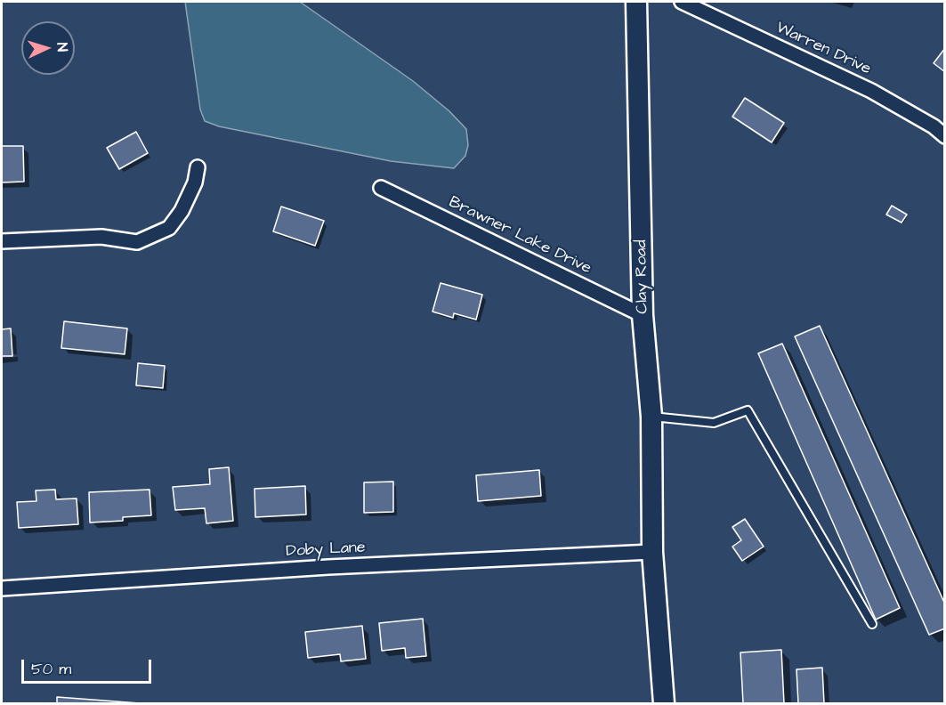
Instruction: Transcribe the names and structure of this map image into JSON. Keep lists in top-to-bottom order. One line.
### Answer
{"streets":{"street":["Warren Drive","Brawner Lake Drive","Clay Road","Doby Lane"]},"crossings":[["Brawner Lake Drive","Clay Road"],["Clay Road","Doby Lane"]],"scale_bar":"50 m","north":"right"}
